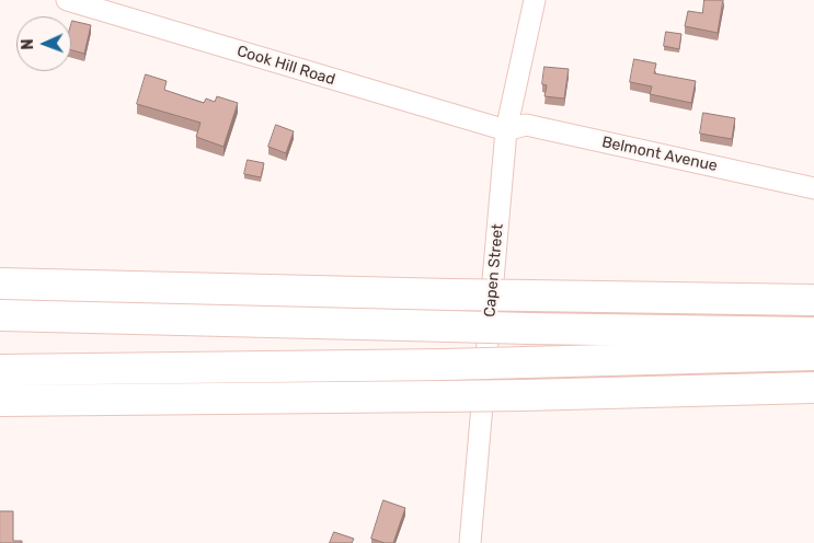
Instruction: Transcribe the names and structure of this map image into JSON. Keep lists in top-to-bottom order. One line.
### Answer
{"streets":{"street":["Cook Hill Road","Belmont Avenue","Capen Street"]},"crossings":[["Cook Hill Road","Belmont Avenue"],["Cook Hill Road","Capen Street"],["Belmont Avenue","Capen Street"]],"north":"left"}
